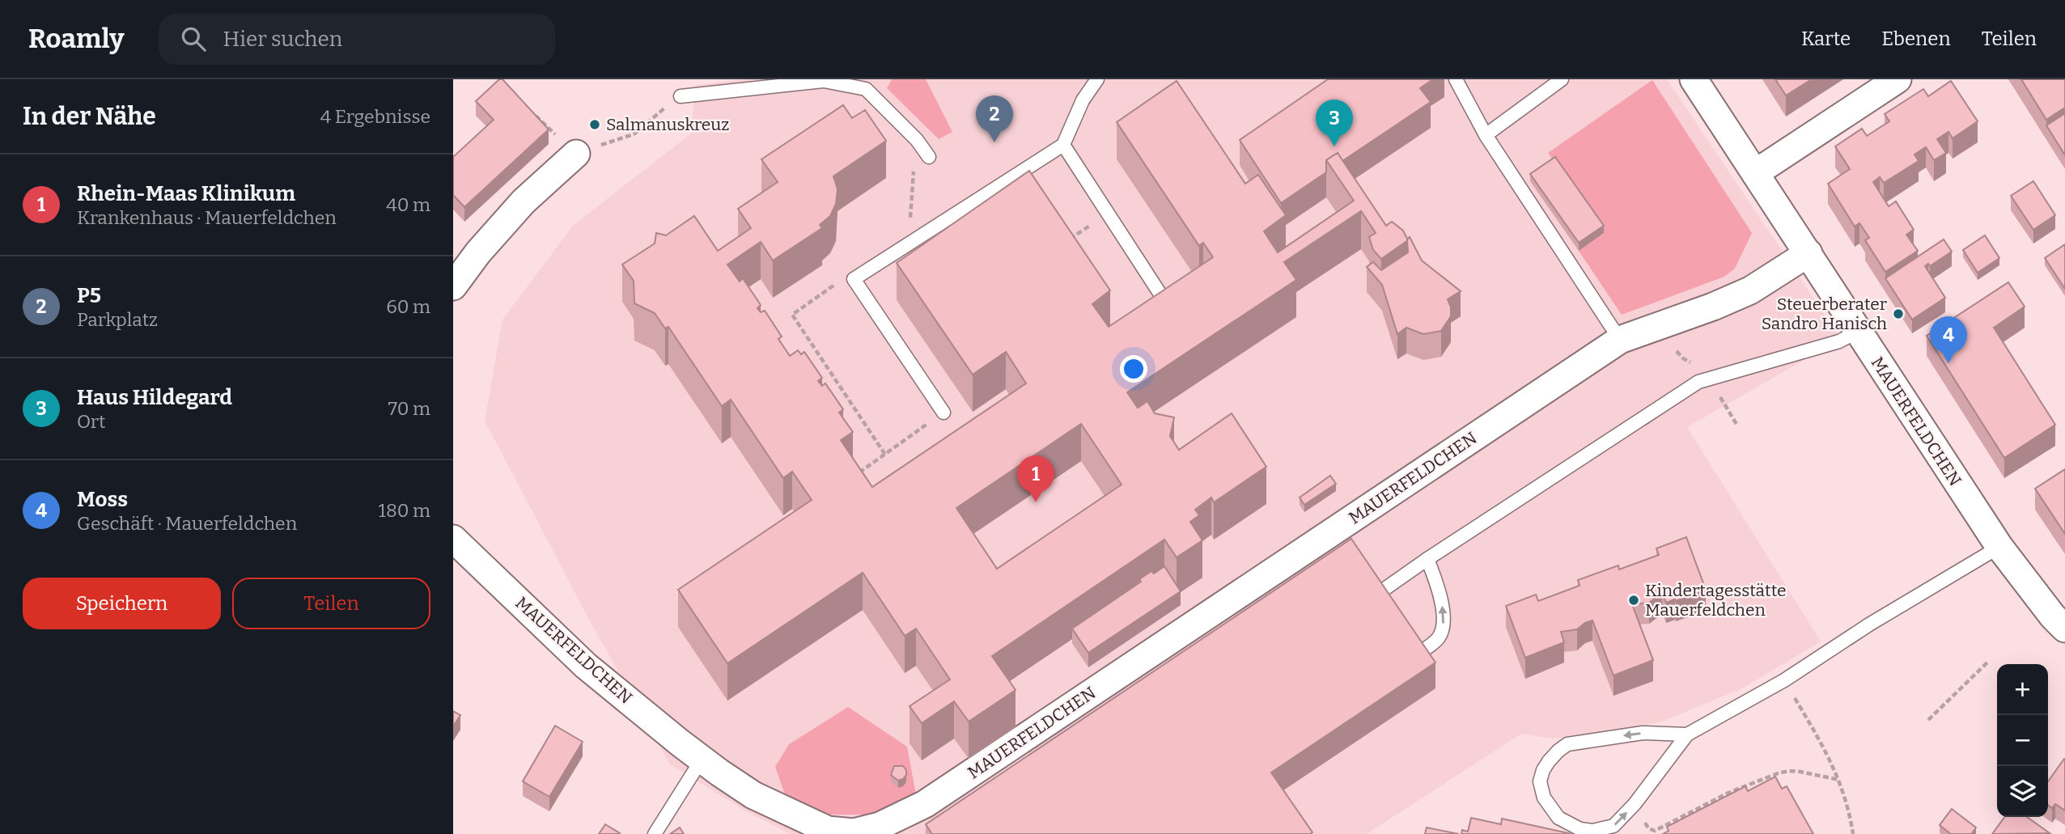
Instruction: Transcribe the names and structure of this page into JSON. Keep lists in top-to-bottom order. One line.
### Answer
{"streets":{"street":["MAUERFELDCHEN"]},"places":["Salmanuskreuz","Steuerberater Sandro Hanisch","Kindertagesstätte Mauerfeldchen"],"page":{"header":"Roamly","search":"Hier suchen","nav":["Karte","Ebenen","Teilen"],"heading":["In der Nähe","4 Ergebnisse"],"pins":["2","3","4","1"],"list":[{"mark":"1","name":"Rhein-Maas Klinikum","note":"Krankenhaus · Mauerfeldchen","value":"40 m"},{"mark":"2","name":"P5","note":"Parkplatz","value":"60 m"},{"mark":"3","name":"Haus Hildegard","note":"Ort","value":"70 m"},{"mark":"4","name":"Moss","note":"Geschäft · Mauerfeldchen","value":"180 m"}],"buttons":["Speichern","Teilen"],"map_buttons":["+","−"]}}
